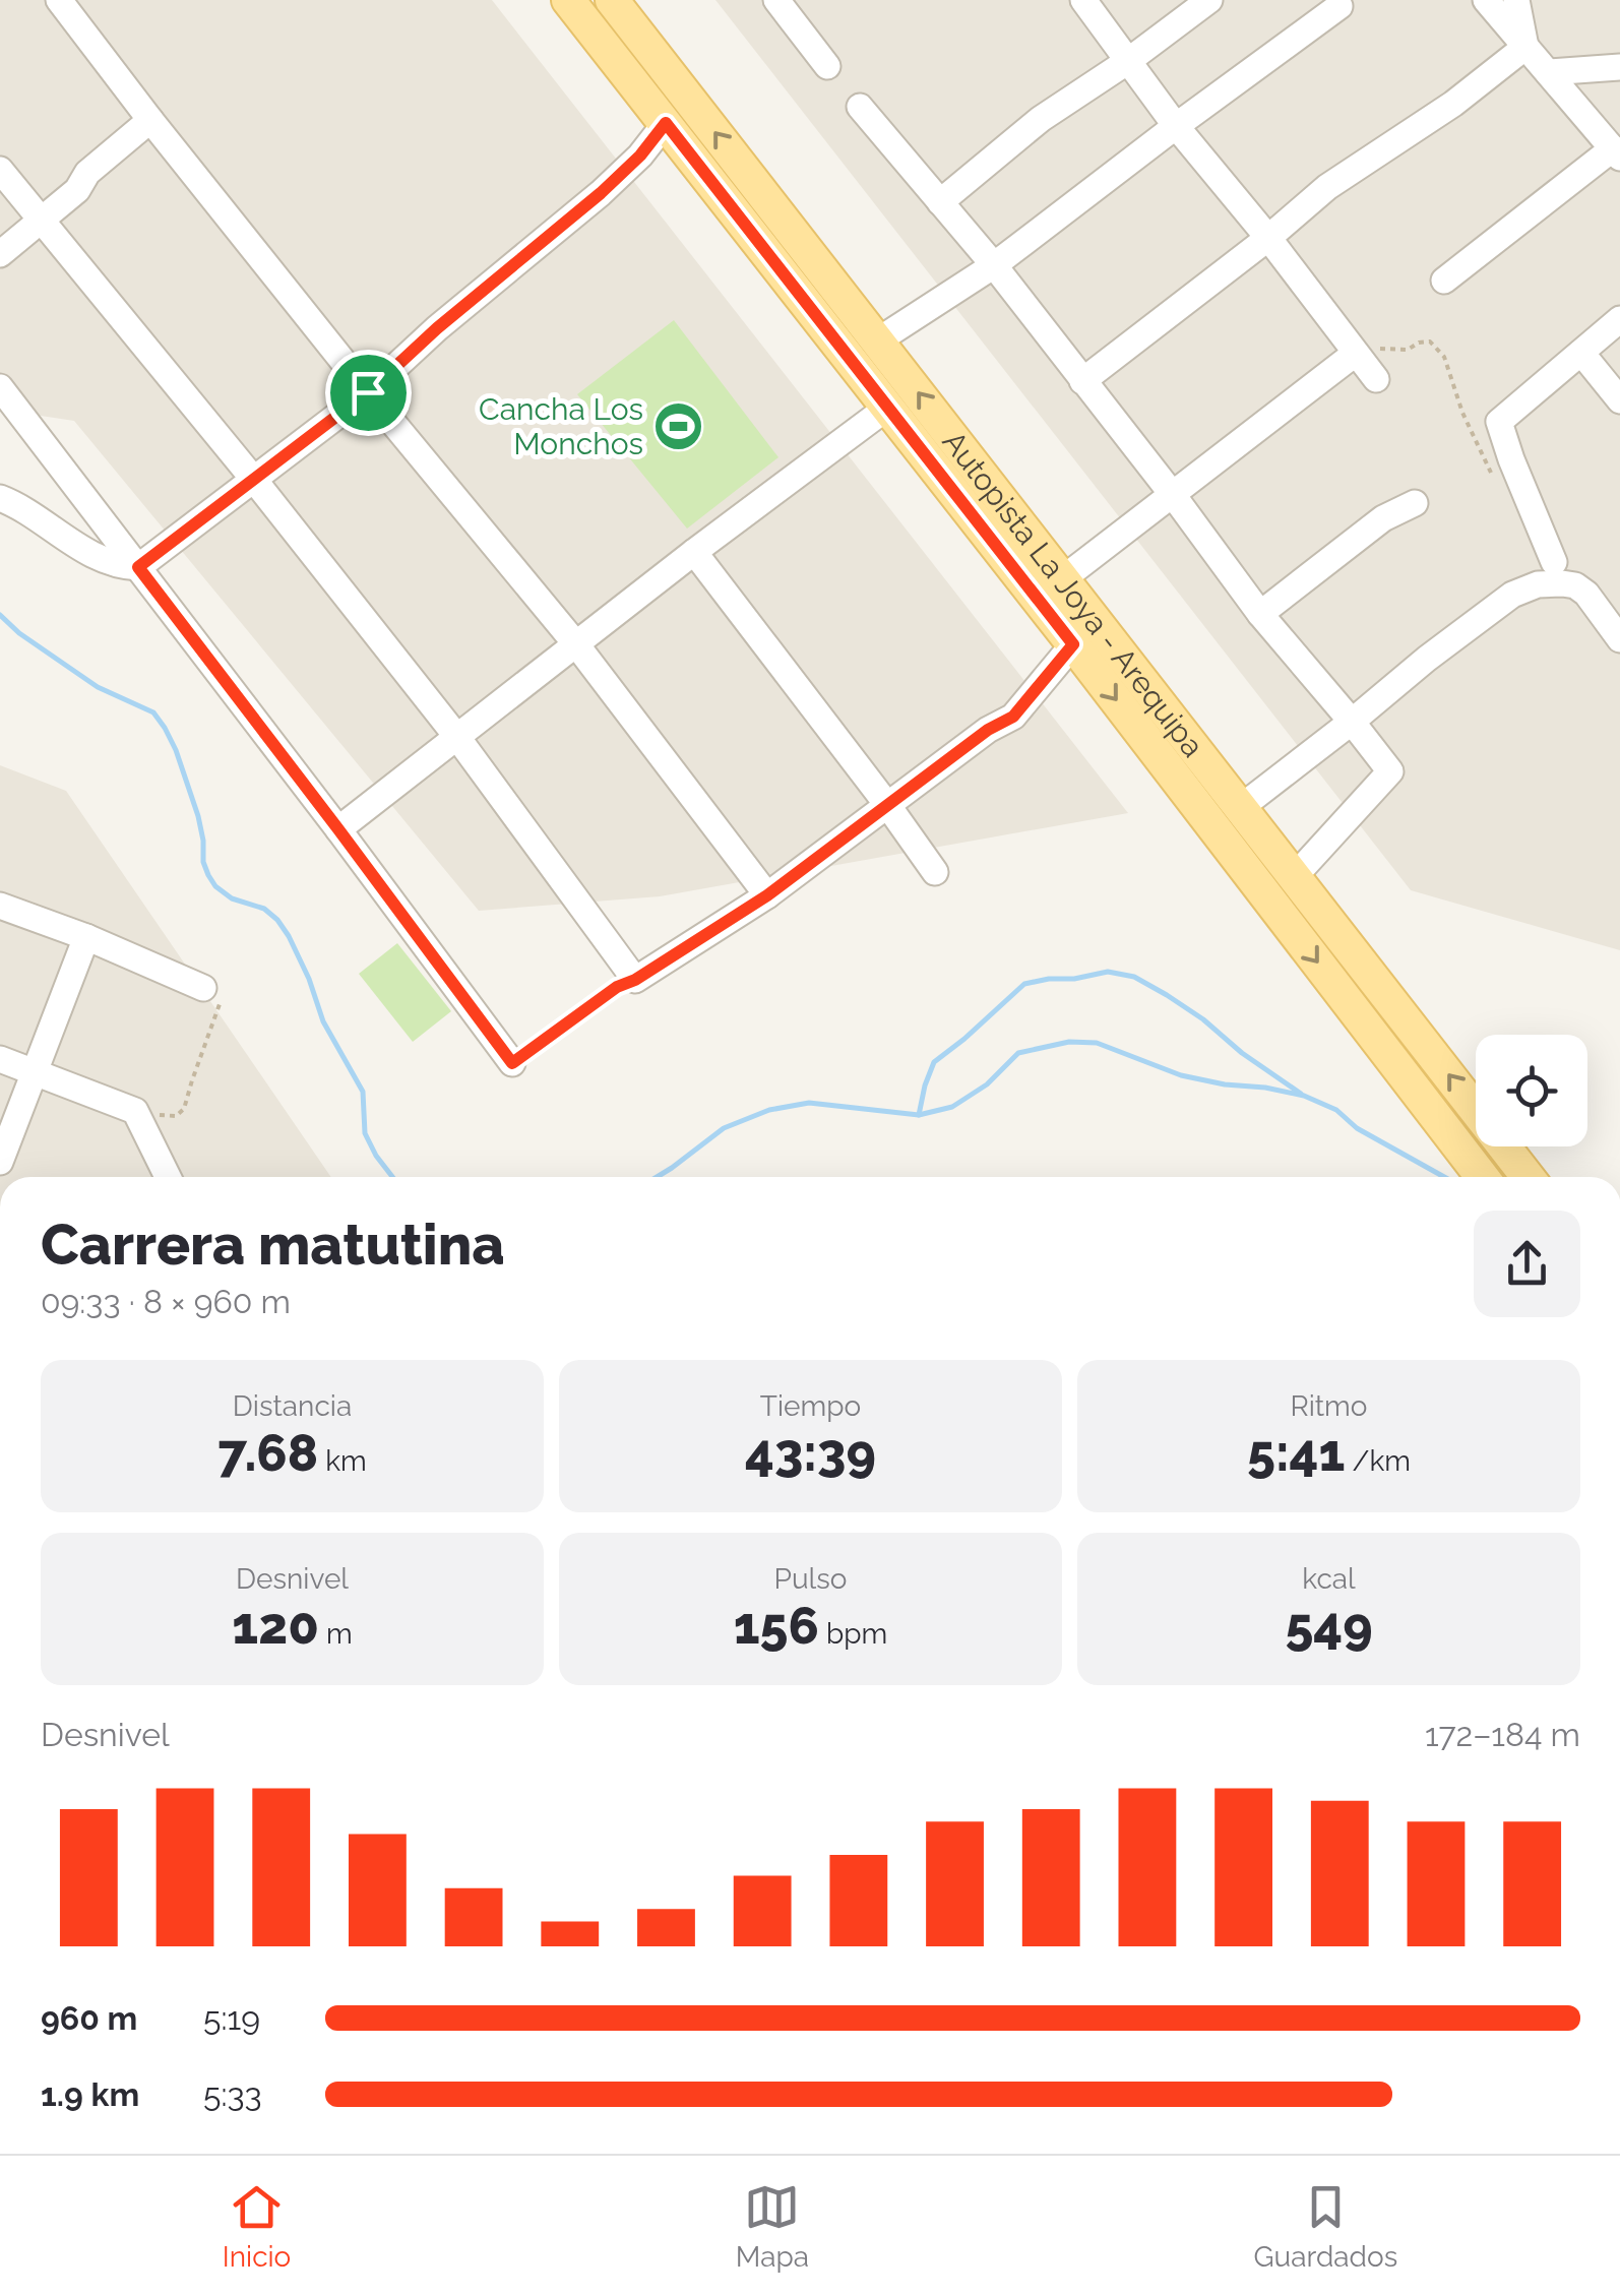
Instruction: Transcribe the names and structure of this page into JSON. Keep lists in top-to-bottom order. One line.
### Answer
{"streets":{"main road":["Autopista La Joya - Arequipa"]},"places":{"sports":["Cancha Los Monchos"]},"page":{"heading":["Carrera matutina","09:33 · 8 × 960 m"],"stats":[["Distancia","7.68 km"],["Tiempo","43:39"],["Ritmo","5:41 /km"],["Desnivel","120 m"],["Pulso","156 bpm"],["kcal","549"]],"chart":["Desnivel","172–184 m"],"list":[{"name":"960 m","note":"5:19"},{"name":"1.9 km","note":"5:33"}],"tabs":["Inicio","Mapa","Guardados"]}}
